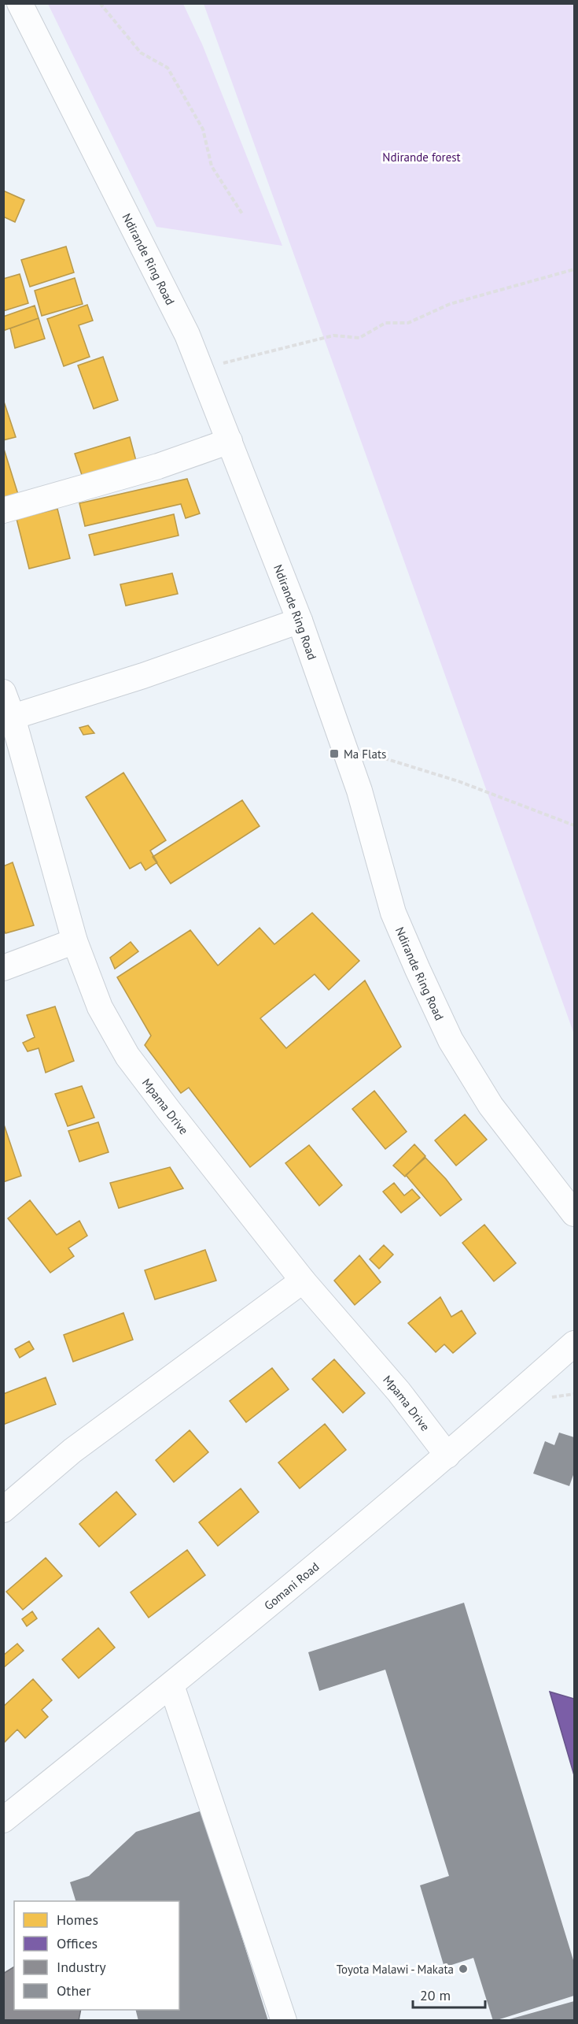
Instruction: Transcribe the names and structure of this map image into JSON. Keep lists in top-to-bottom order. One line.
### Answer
{"streets":{"street":["Ndirande Ring Road","Mpama Drive","Gomani Road"]},"crossings":[["Mpama Drive","Gomani Road"]],"parks":["Ndirande forest"],"places":{"transit":["Ma Flats"],"other":["Toyota Malawi - Makata"]},"legend":["Homes","Offices","Industry","Other"],"scale_bar":"20 m"}
